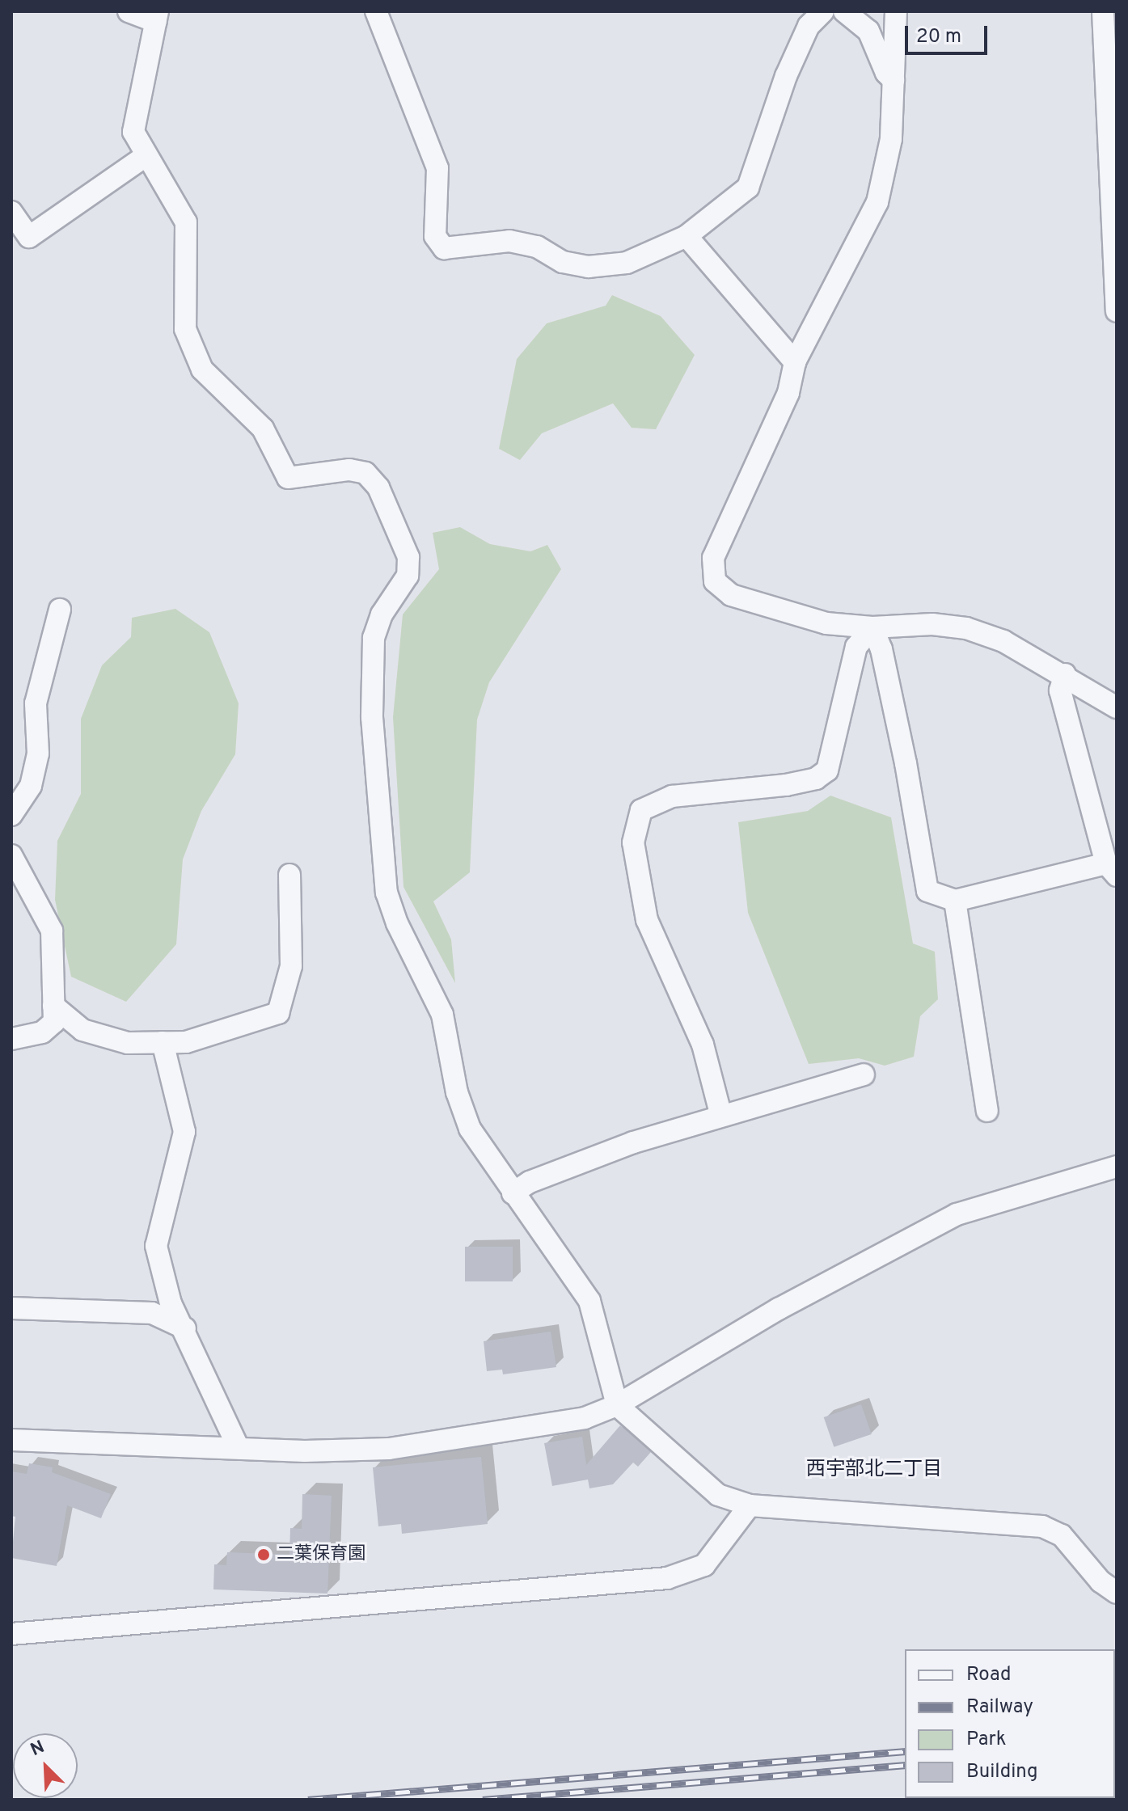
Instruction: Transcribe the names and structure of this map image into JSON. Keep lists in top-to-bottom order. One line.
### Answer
{"districts":["西宇部北二丁目"],"places":["二葉保育園"],"legend":["Road","Railway","Park","Building"],"scale_bar":"20 m","north":"top left"}
